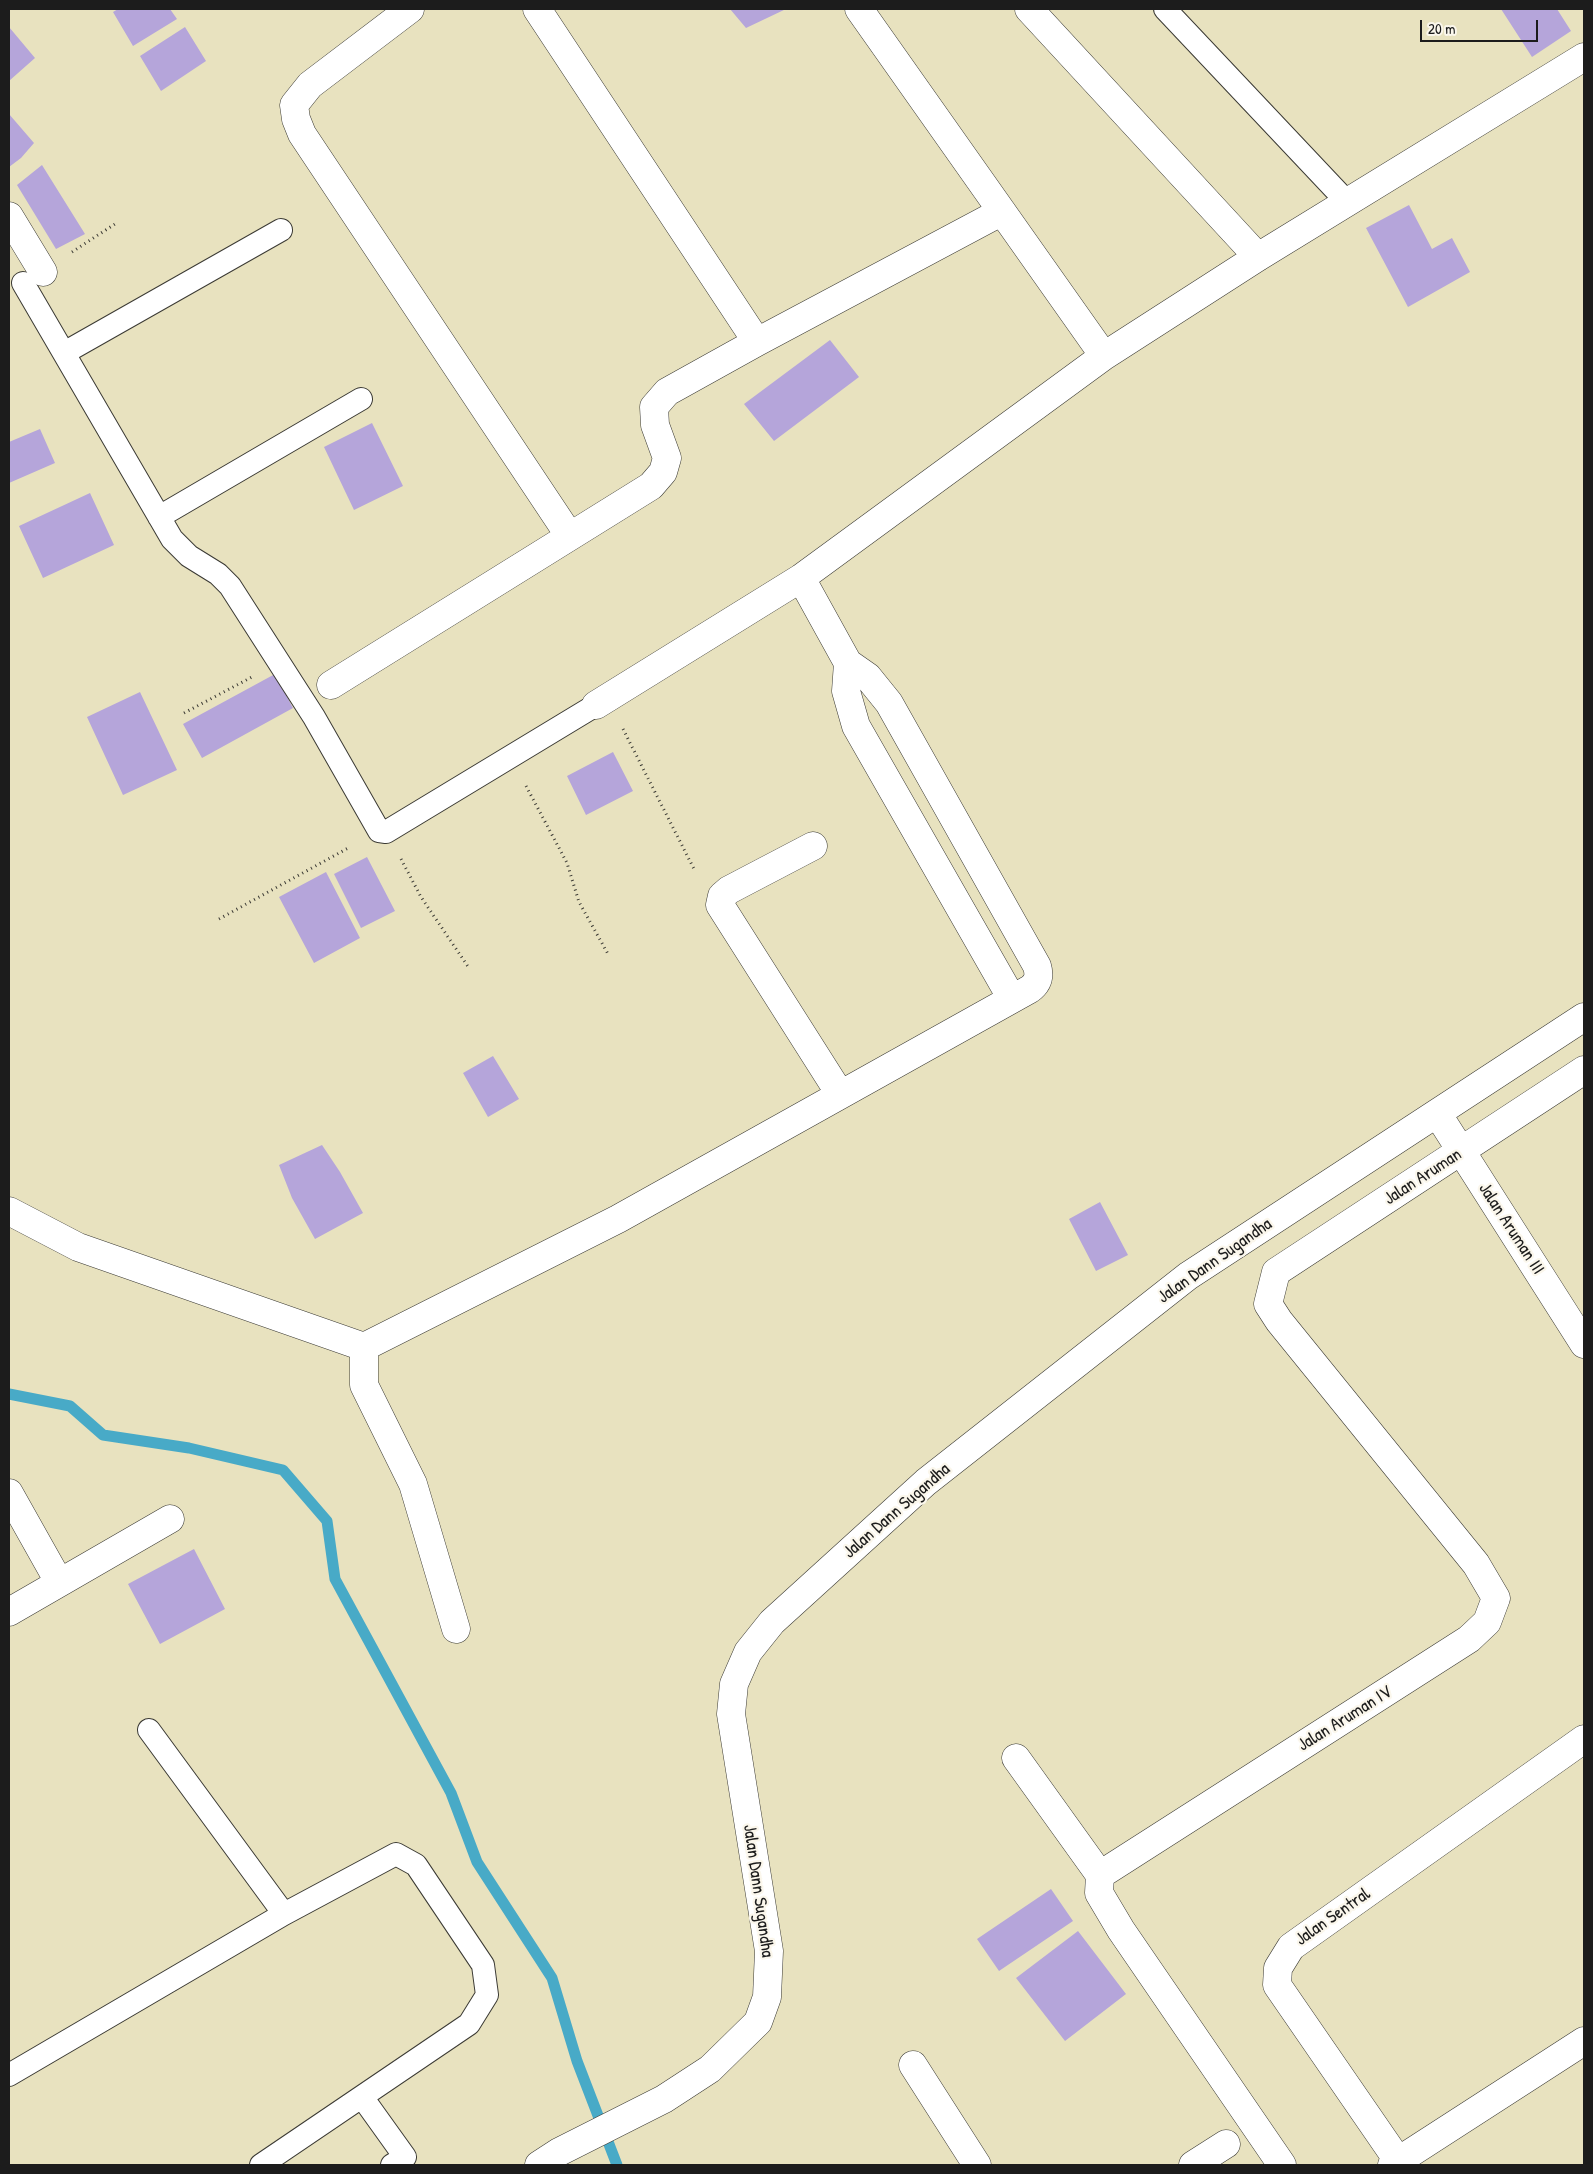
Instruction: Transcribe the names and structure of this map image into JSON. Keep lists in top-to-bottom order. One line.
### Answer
{"streets":{"street":["Jalan Aruman","Jalan Aruman III","Jalan Dann Sugandha","Jalan Aruman IV","Jalan Sentral"]},"crossings":[["Jalan Aruman","Jalan Aruman III"],["Jalan Aruman","Jalan Aruman IV"],["Jalan Aruman III","Jalan Dann Sugandha"]],"scale_bar":"20 m"}
